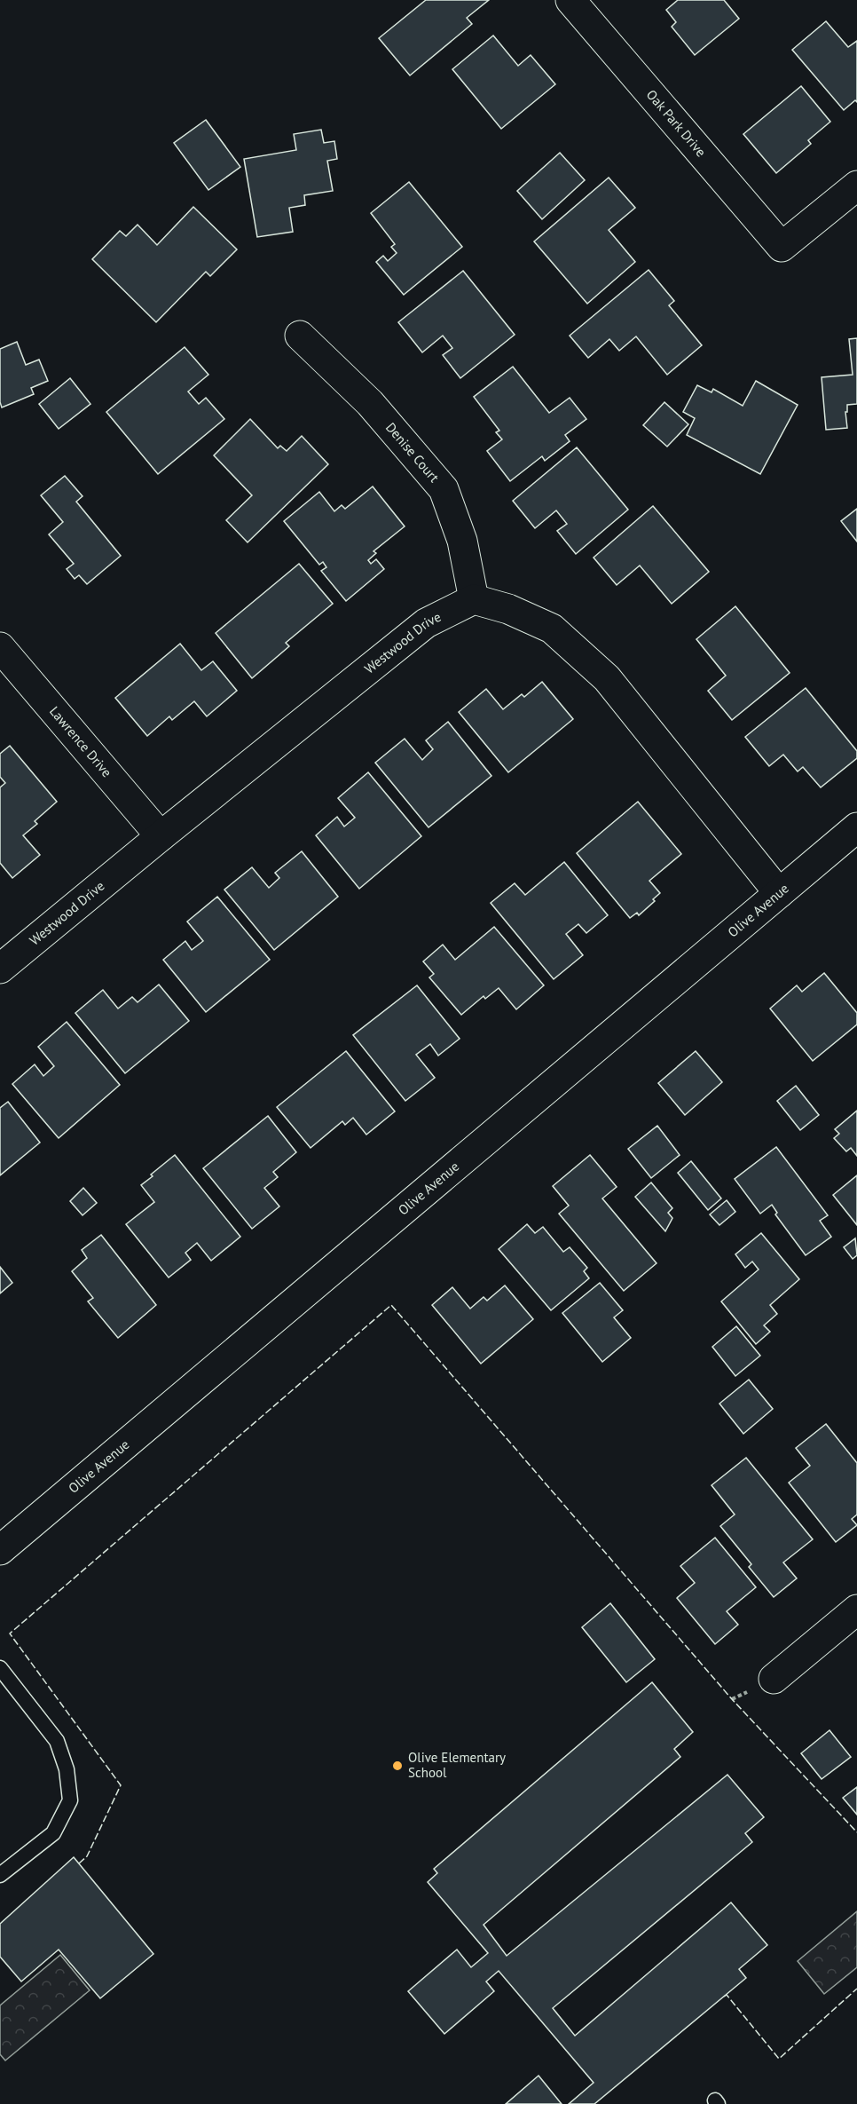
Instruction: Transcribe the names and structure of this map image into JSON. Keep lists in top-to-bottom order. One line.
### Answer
{"streets":{"street":["Oak Park Drive","Denise Court","Westwood Drive","Lawrence Drive","Olive Avenue"]},"crossings":[["Denise Court","Westwood Drive"],["Westwood Drive","Lawrence Drive"]],"places":["Olive Elementary School"]}
